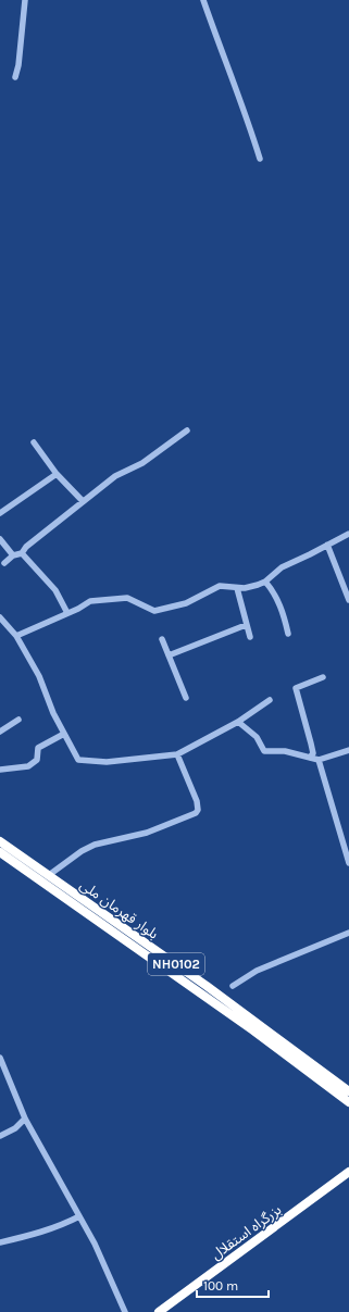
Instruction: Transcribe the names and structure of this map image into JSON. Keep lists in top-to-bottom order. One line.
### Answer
{"streets":{"highway":["بلوار قهرمان ملی","NH0102","بزرگراه استقلال"]},"scale_bar":"100 m"}
